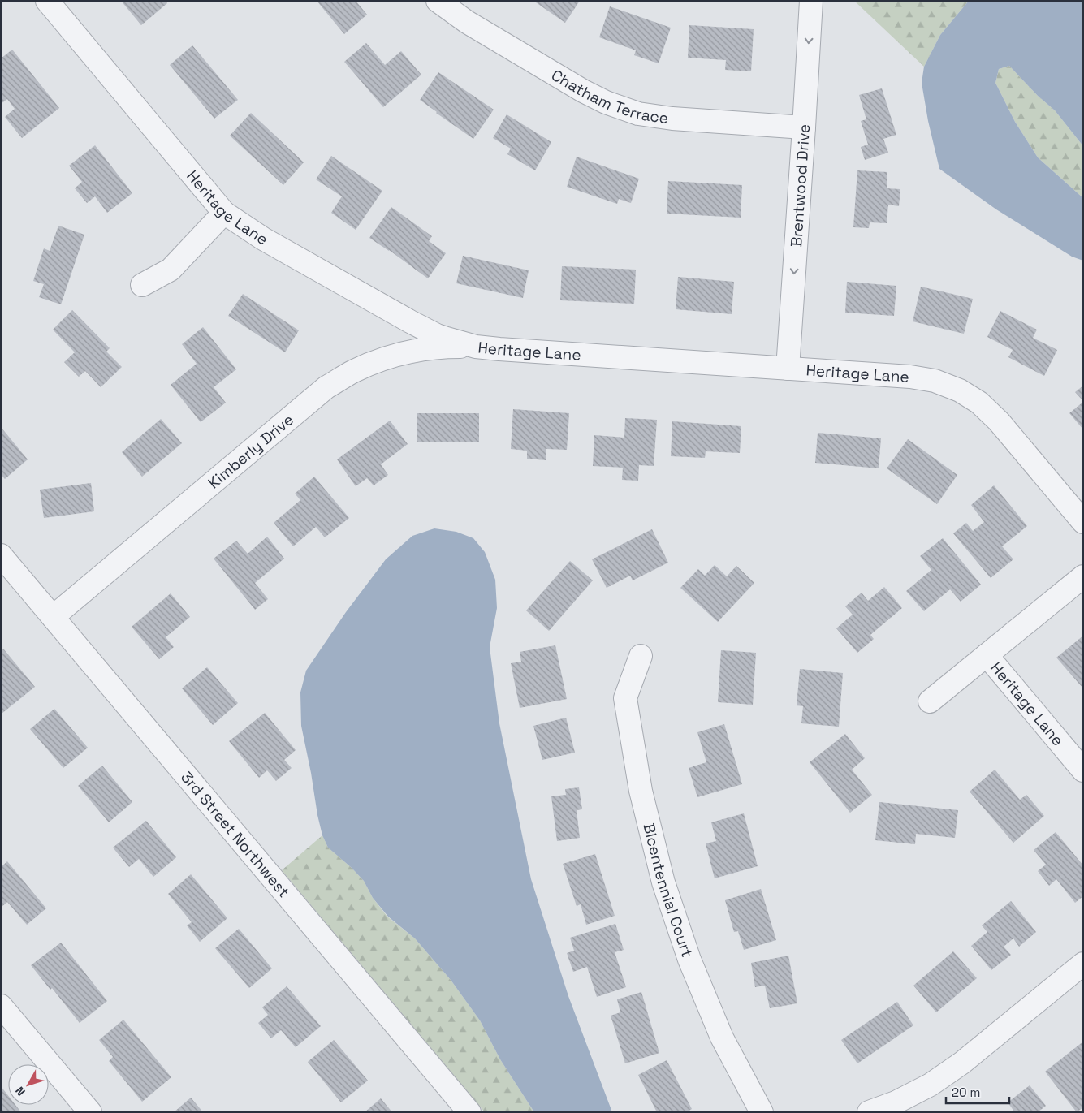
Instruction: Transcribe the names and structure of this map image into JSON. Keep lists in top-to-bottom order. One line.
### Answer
{"streets":{"street":["Chatham Terrace","Brentwood Drive","Heritage Lane","Kimberly Drive","3rd Street Northwest","Bicentennial Court"]},"crossings":[["Chatham Terrace","Brentwood Drive"],["Brentwood Drive","Heritage Lane"],["Heritage Lane","Kimberly Drive"],["Kimberly Drive","3rd Street Northwest"]],"one_way":["Brentwood Drive"],"scale_bar":"20 m","north":"bottom left"}
